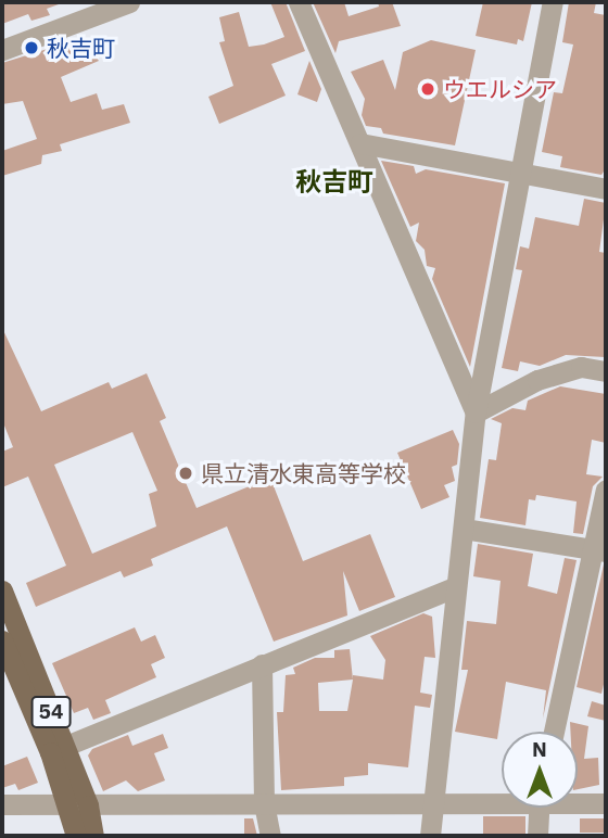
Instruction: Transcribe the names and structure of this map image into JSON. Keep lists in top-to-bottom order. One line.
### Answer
{"streets":{"main road":["54"]},"districts":["秋吉町"],"places":["秋吉町","ウエルシア","県立清水東高等学校"],"north":"top"}
